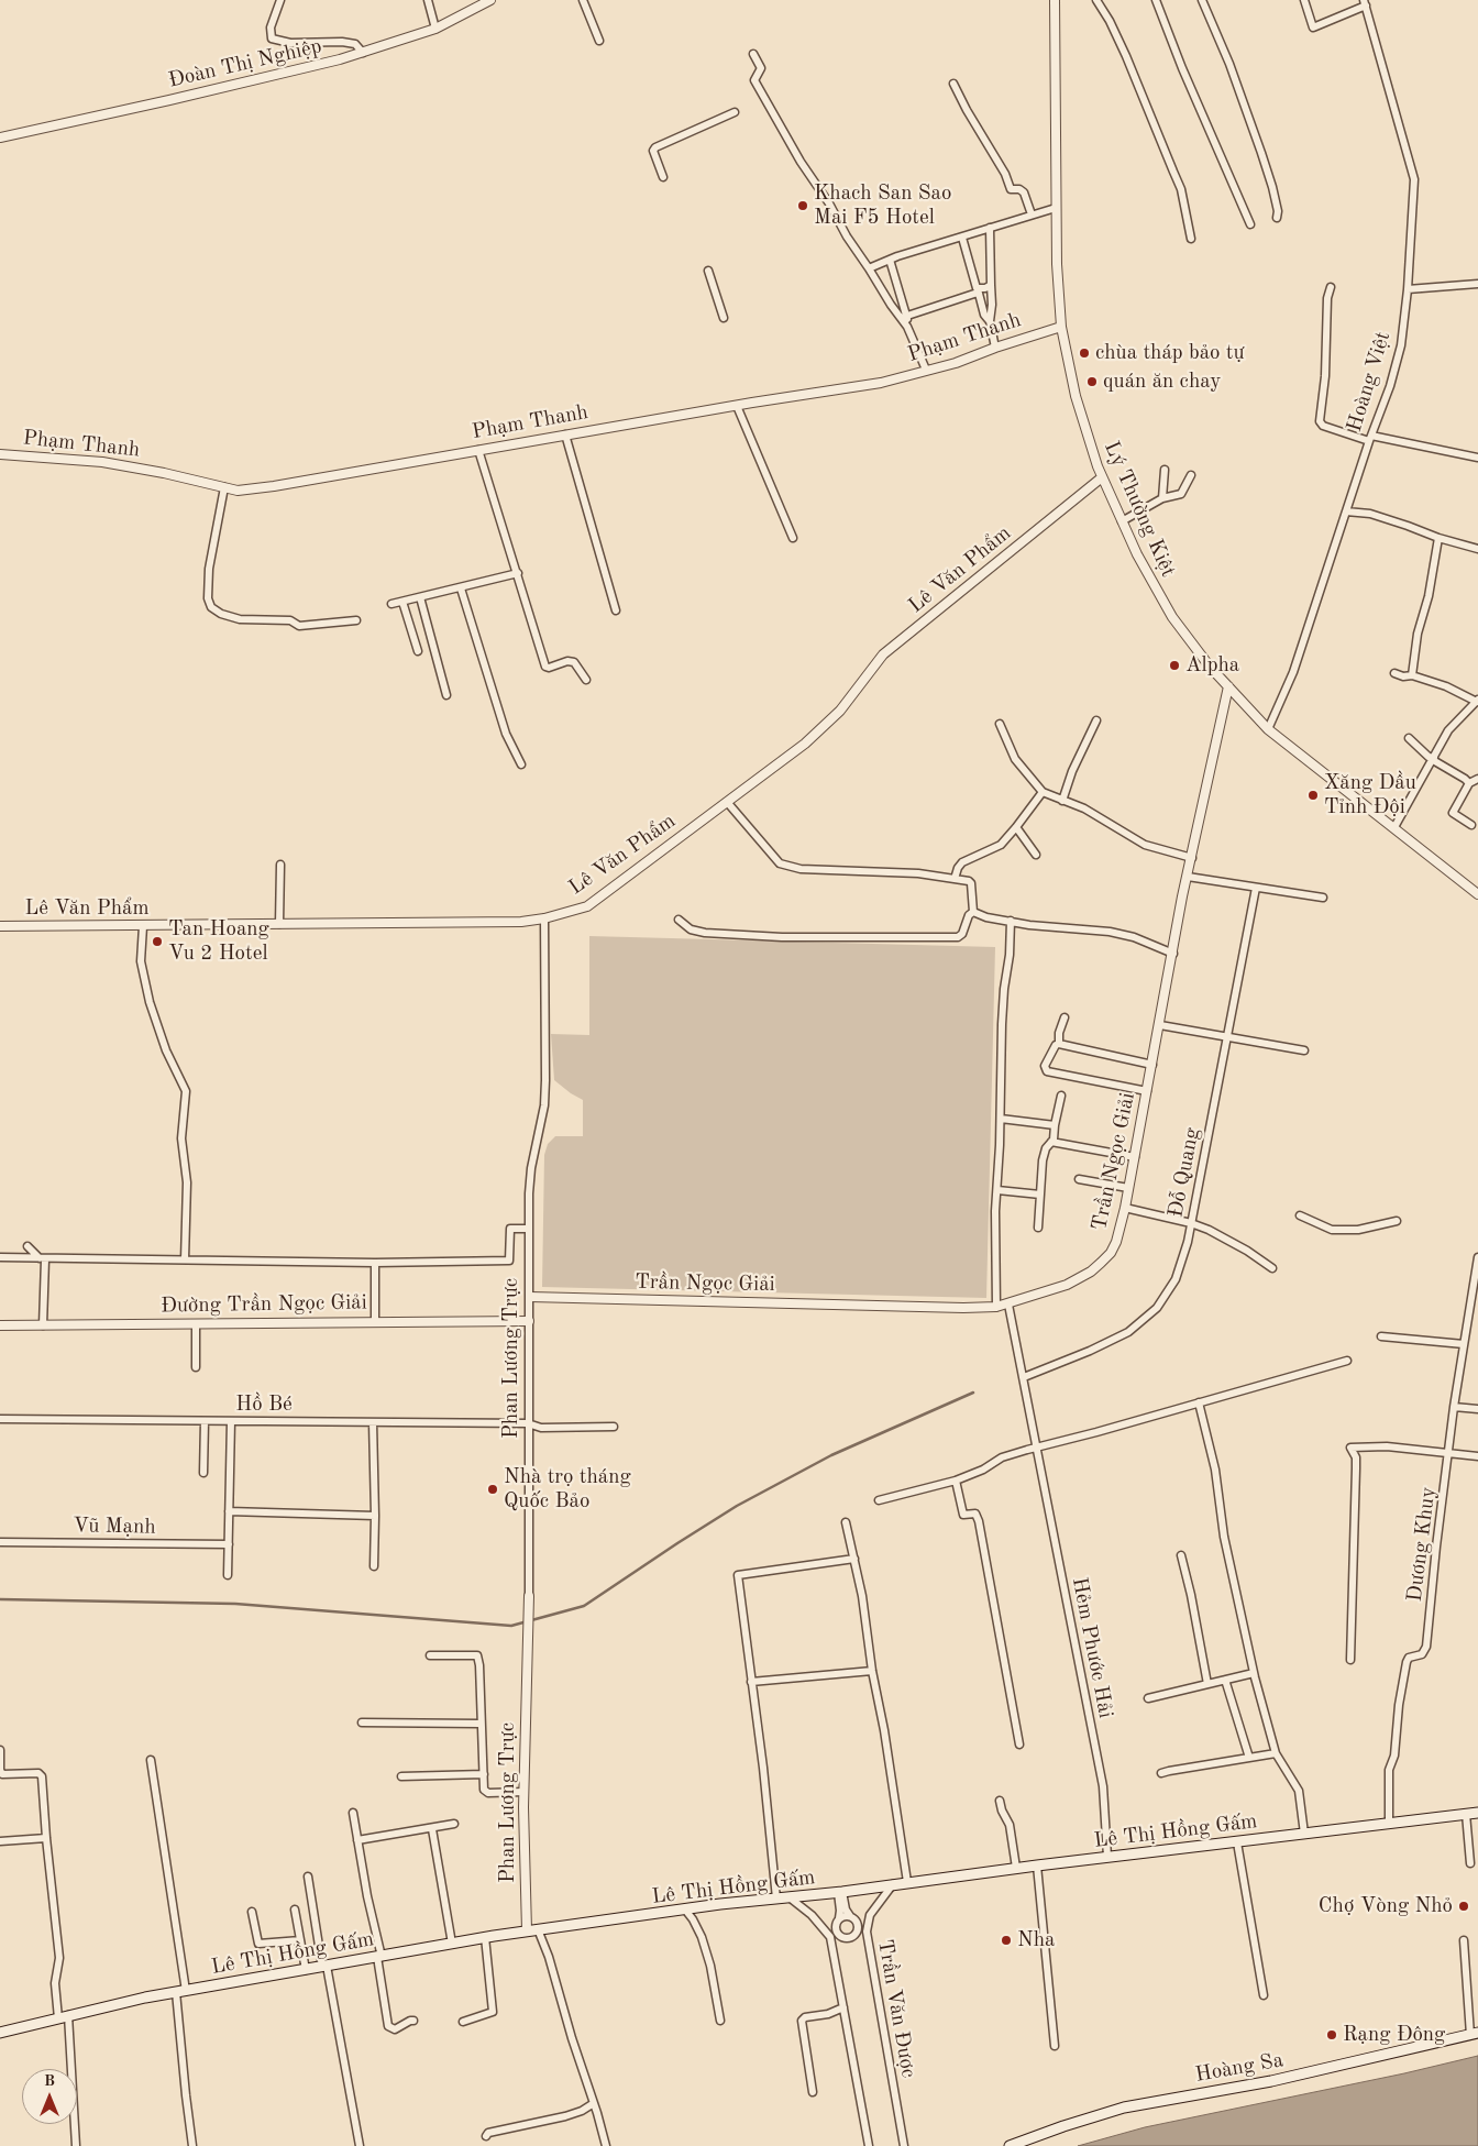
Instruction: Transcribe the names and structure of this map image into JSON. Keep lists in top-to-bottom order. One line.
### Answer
{"streets":{"main road":["Lê Thị Hồng Gấm","Hoàng Sa"],"street":["Đoàn Thị Nghiệp","Phạm Thanh","Hoàng Việt","Lý Thường Kiệt","Lê Văn Phẩm","Trần Ngọc Giải","Đỗ Quang","Đường Trần Ngọc Giải","Phan Lương Trực","Hồ Bé","Vũ Mạnh","Dương Khuy","Hẻm Phước Hải","Trần Văn Được"]},"crossings":[["Phạm Thanh","Lý Thường Kiệt"],["Hoàng Việt","Lý Thường Kiệt"],["Lý Thường Kiệt","Lê Văn Phẩm"],["Lý Thường Kiệt","Trần Ngọc Giải"],["Lê Văn Phẩm","Phan Lương Trực"],["Trần Ngọc Giải","Phan Lương Trực"],["Trần Ngọc Giải","Hẻm Phước Hải"],["Đỗ Quang","Hẻm Phước Hải"],["Đường Trần Ngọc Giải","Phan Lương Trực"],["Phan Lương Trực","Hồ Bé"],["Phan Lương Trực","Lê Thị Hồng Gấm"],["Dương Khuy","Lê Thị Hồng Gấm"],["Hẻm Phước Hải","Lê Thị Hồng Gấm"],["Lê Thị Hồng Gấm","Trần Văn Được"]],"places":["Khach San Sao Mai F5 Hotel","chùa tháp bảo tự","quán ăn chay","Alpha","Xăng Dầu Tỉnh Đội","Tan Hoang Vu 2 Hotel","Nhà trọ tháng Quốc Bảo","Chợ Vòng Nhỏ","Nha","Rạng Đông"],"north":"top"}
